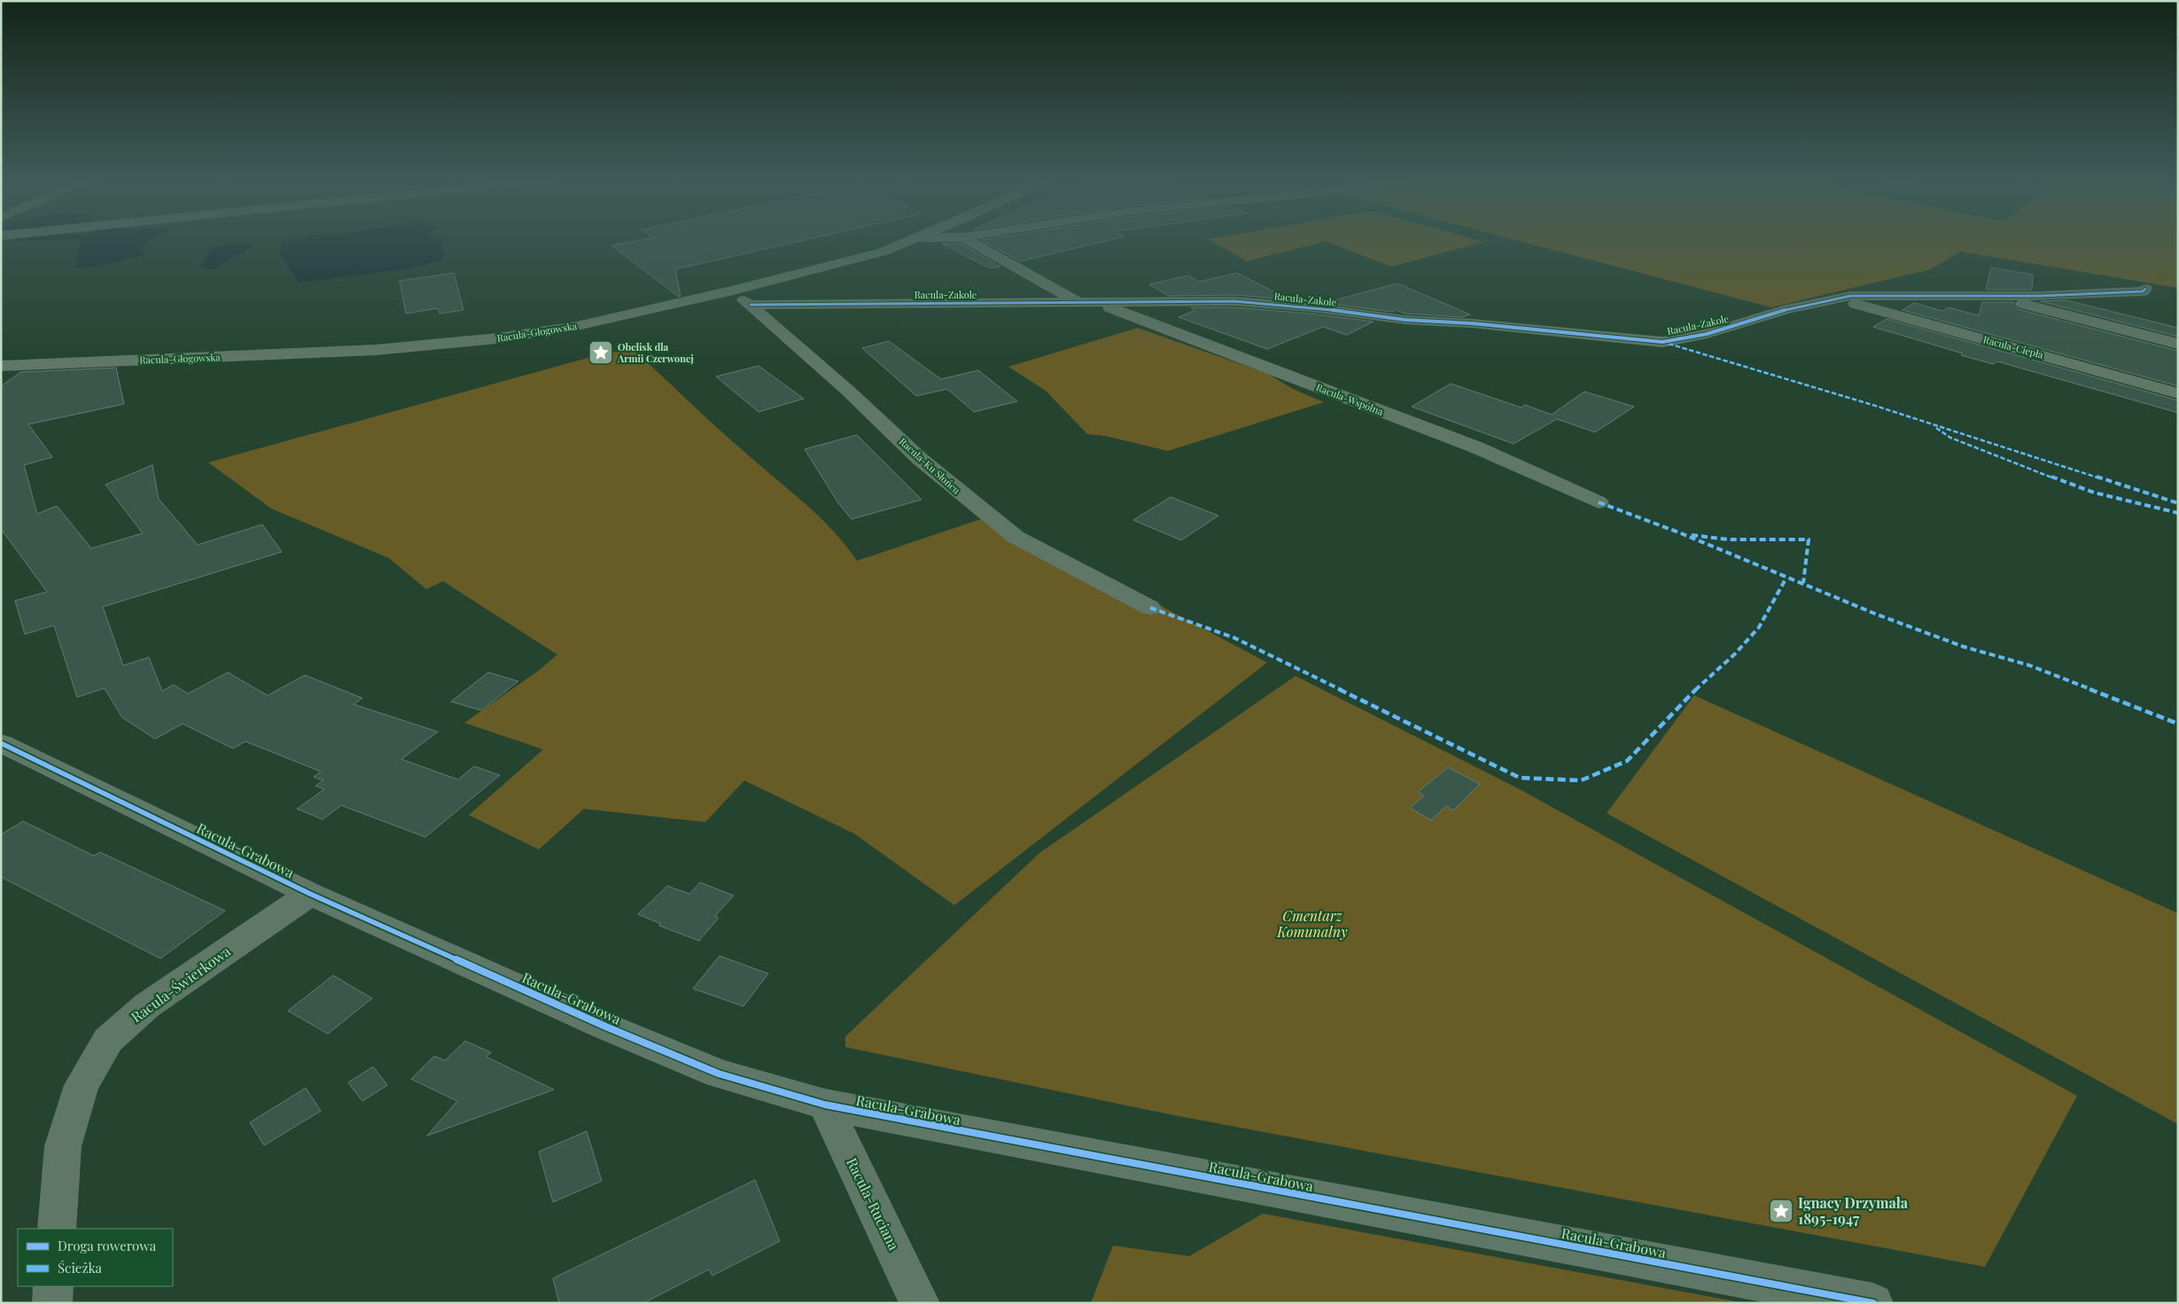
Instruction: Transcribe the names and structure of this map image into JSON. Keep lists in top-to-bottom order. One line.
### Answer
{"streets":{"street":["Racula-Zakole","Racula-Głogowska","Racula-Ciepła","Racula-Wspólna","Racula-Ku Słońcu","Racula-Grabowa","Racula-Świerkowa","Racula-Ruciana"]},"crossings":[["Racula-Zakole","Racula-Ciepła"],["Racula-Zakole","Racula-Wspólna"],["Racula-Zakole","Racula-Ku Słońcu"],["Racula-Głogowska","Racula-Ku Słońcu"],["Racula-Grabowa","Racula-Świerkowa"],["Racula-Grabowa","Racula-Ruciana"]],"parks":["Cmentarz Komunalny"],"places":{"place":["Obelisk dla Armii Czerwonej","Ignacy Drzymała 1895-1947"]},"legend":["Droga rowerowa","Ścieżka"]}
